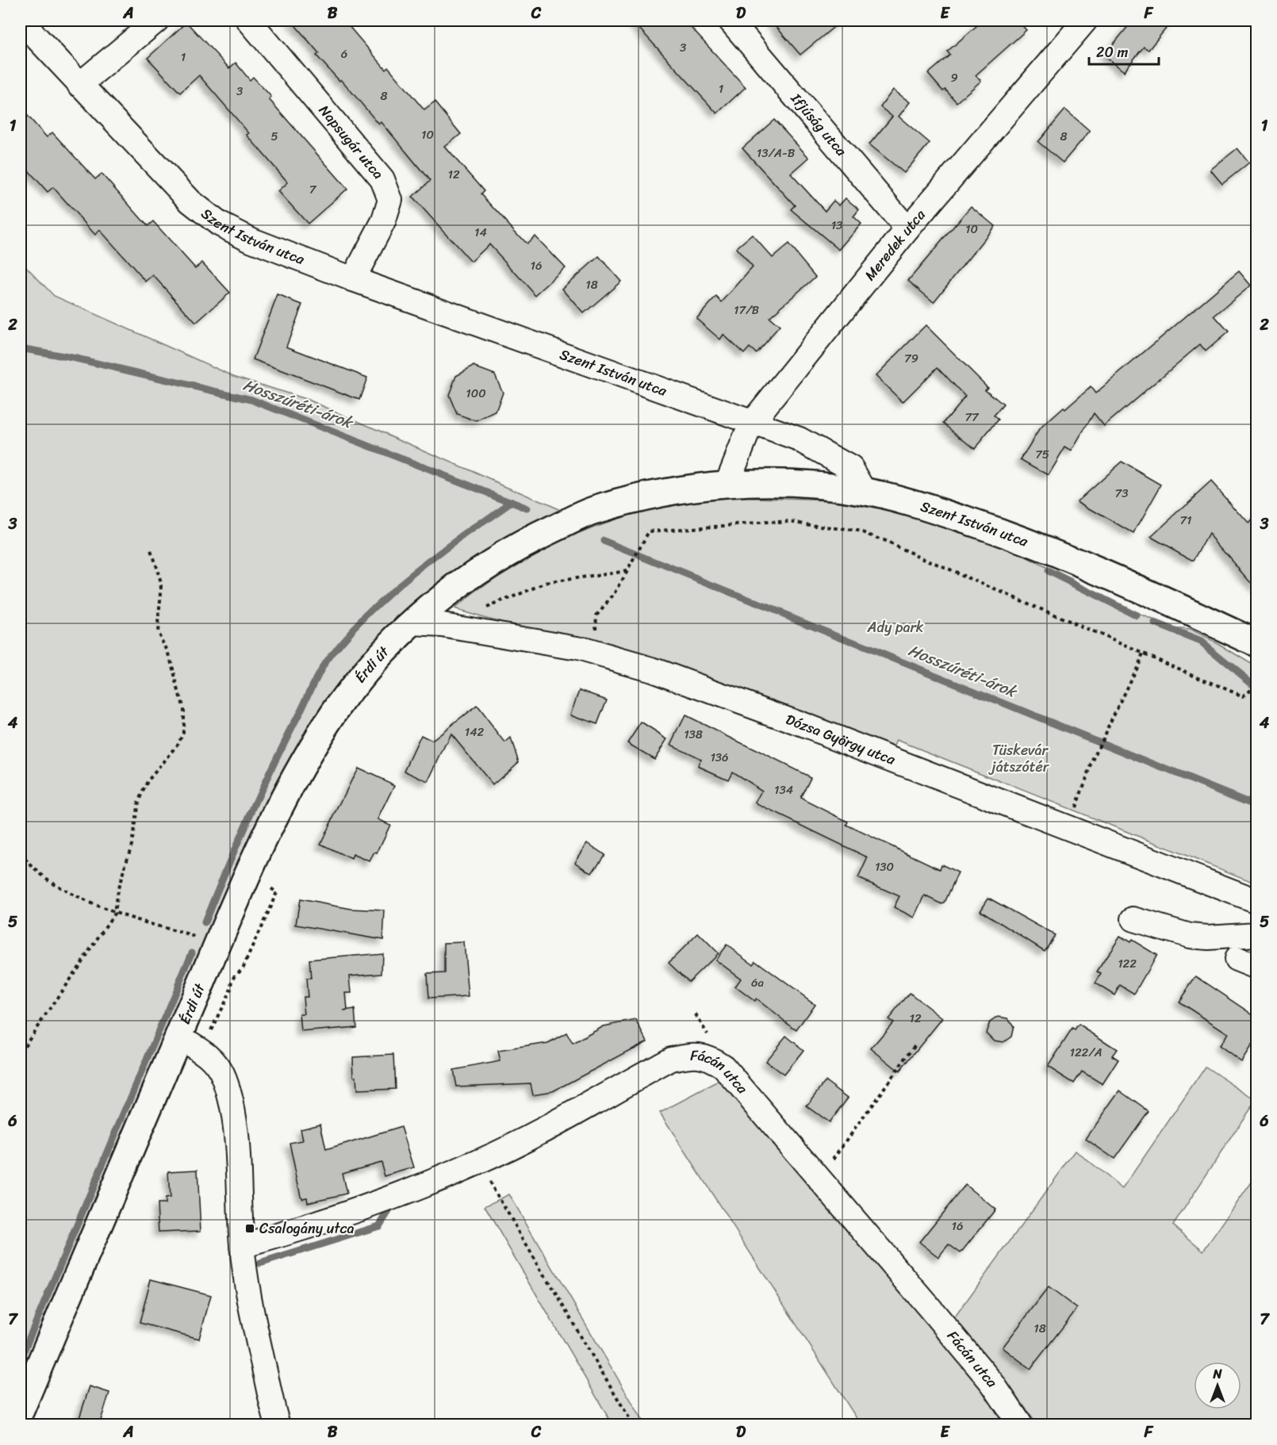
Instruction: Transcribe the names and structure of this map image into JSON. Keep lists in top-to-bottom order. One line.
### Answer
{"streets":{"main road":["Szent István utca","Érdi út"],"street":["Ifjúság utca","Napsugár utca","Meredek utca","Dózsa György utca","Fácán utca"]},"crossings":[["Ifjúság utca","Meredek utca"],["Napsugár utca","Szent István utca"],["Szent István utca","Meredek utca"],["Szent István utca","Érdi út"],["Meredek utca","Érdi út"],["Érdi út","Dózsa György utca"]],"water":["Hosszúréti-árok"],"parks":["Ady park","Tüskevár játszótér"],"places":{"transit":["Csalogány utca"]},"house_numbers":["3","6","1","9","1","3","8","10","5","8","13/A-B","12","7","13","10","14","16","18","17/B","79","100","77","75","73","71","142","138","136","134","130","122","6a","12","122/A","16","18"],"scale_bar":"20 m","north":"top","grid":{"columns":["A","B","C","D","E","F"],"rows":["1","2","3","4","5","6","7"]}}
